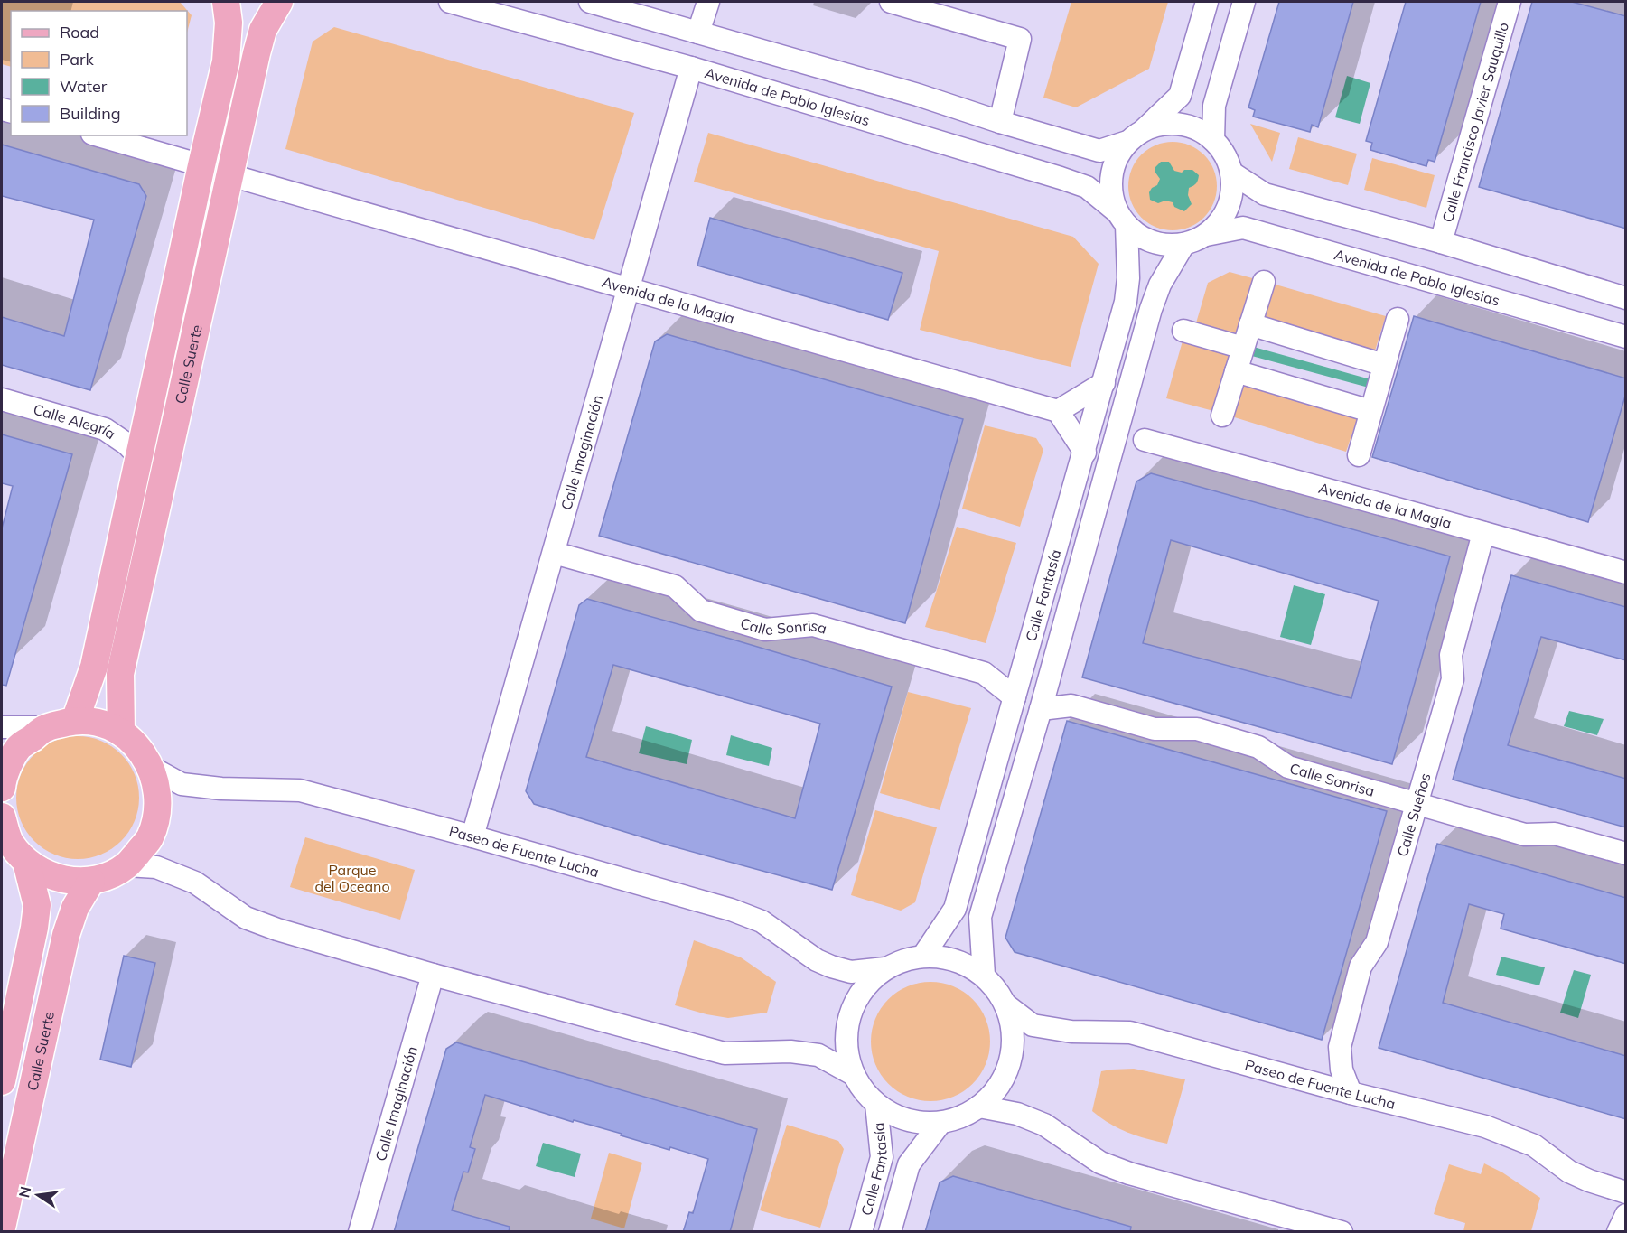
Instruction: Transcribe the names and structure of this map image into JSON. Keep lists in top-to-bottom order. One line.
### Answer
{"streets":{"main road":["Calle Suerte"],"street":["Avenida de Pablo Iglesias","Calle Francisco Javier Sauquillo","Avenida de la Magia","Calle Alegría","Calle Imaginación","Calle Fantasía","Calle Sonrisa","Calle Sueños","Paseo de Fuente Lucha"]},"crossings":[["Avenida de Pablo Iglesias","Calle Imaginación"],["Avenida de Pablo Iglesias","Calle Fantasía"],["Avenida de la Magia","Calle Suerte"],["Avenida de la Magia","Calle Imaginación"],["Avenida de la Magia","Calle Sueños"],["Calle Suerte","Calle Alegría"],["Calle Imaginación","Calle Sonrisa"],["Calle Imaginación","Paseo de Fuente Lucha"],["Calle Fantasía","Calle Sonrisa"],["Calle Fantasía","Paseo de Fuente Lucha"],["Calle Sonrisa","Calle Sueños"],["Calle Sueños","Paseo de Fuente Lucha"]],"parks":["Parque del Oceano"],"legend":["Road","Park","Water","Building"],"north":"left"}
